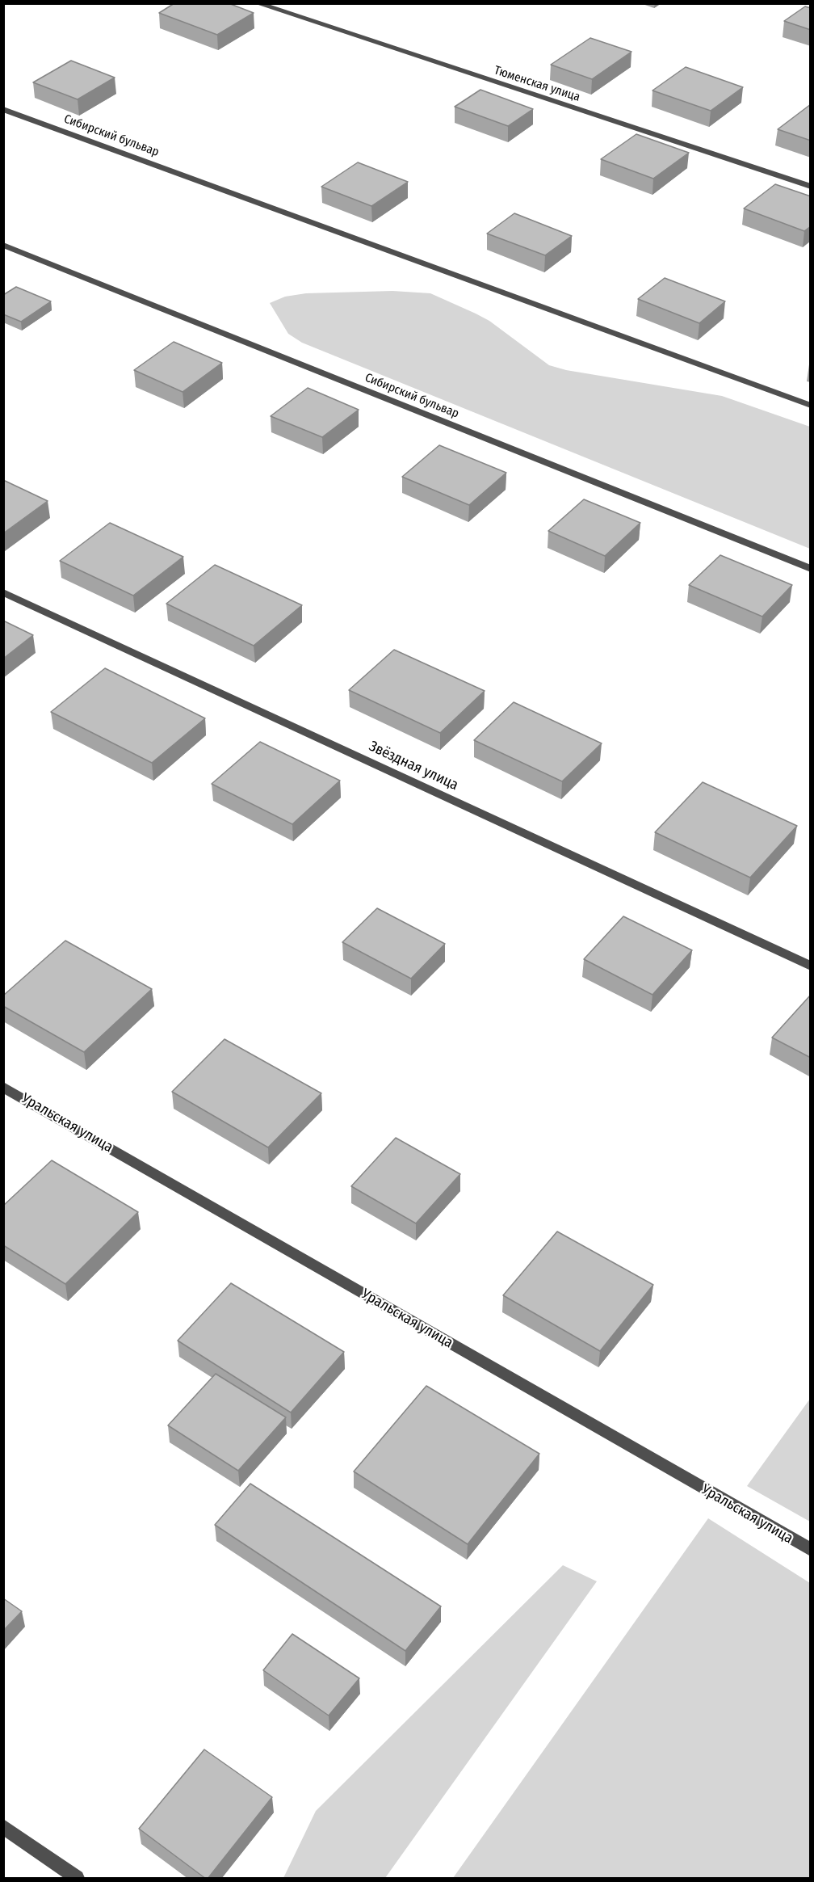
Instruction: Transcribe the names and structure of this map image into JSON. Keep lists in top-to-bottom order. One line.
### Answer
{"streets":{"street":["Тюменская улица","Сибирский бульвар","Звёздная улица","Уральская улица"]}}
